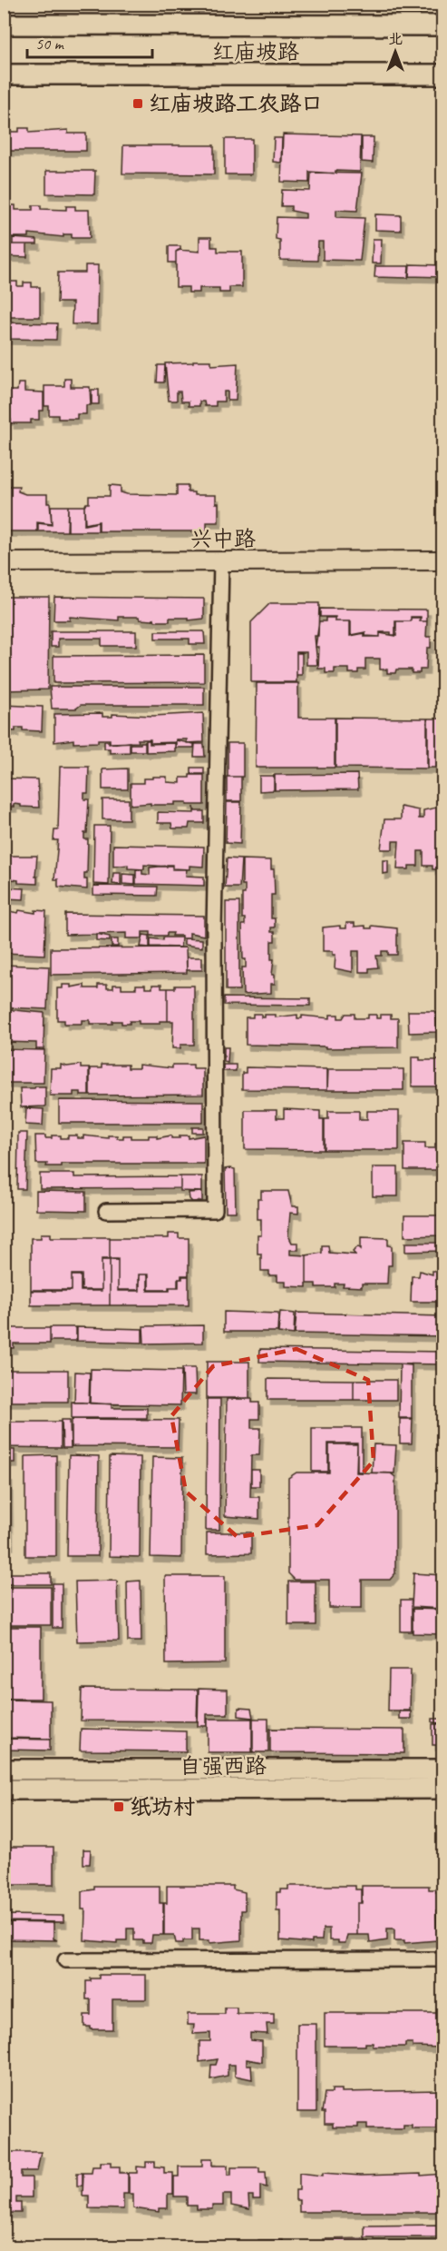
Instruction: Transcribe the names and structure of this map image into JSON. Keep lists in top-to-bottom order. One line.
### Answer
{"streets":{"main road":["红庙坡路","自强西路"],"street":["兴中路"]},"places":{"transit":["红庙坡路工农路口","纸坊村"]},"scale_bar":"50 m","north":"top"}
